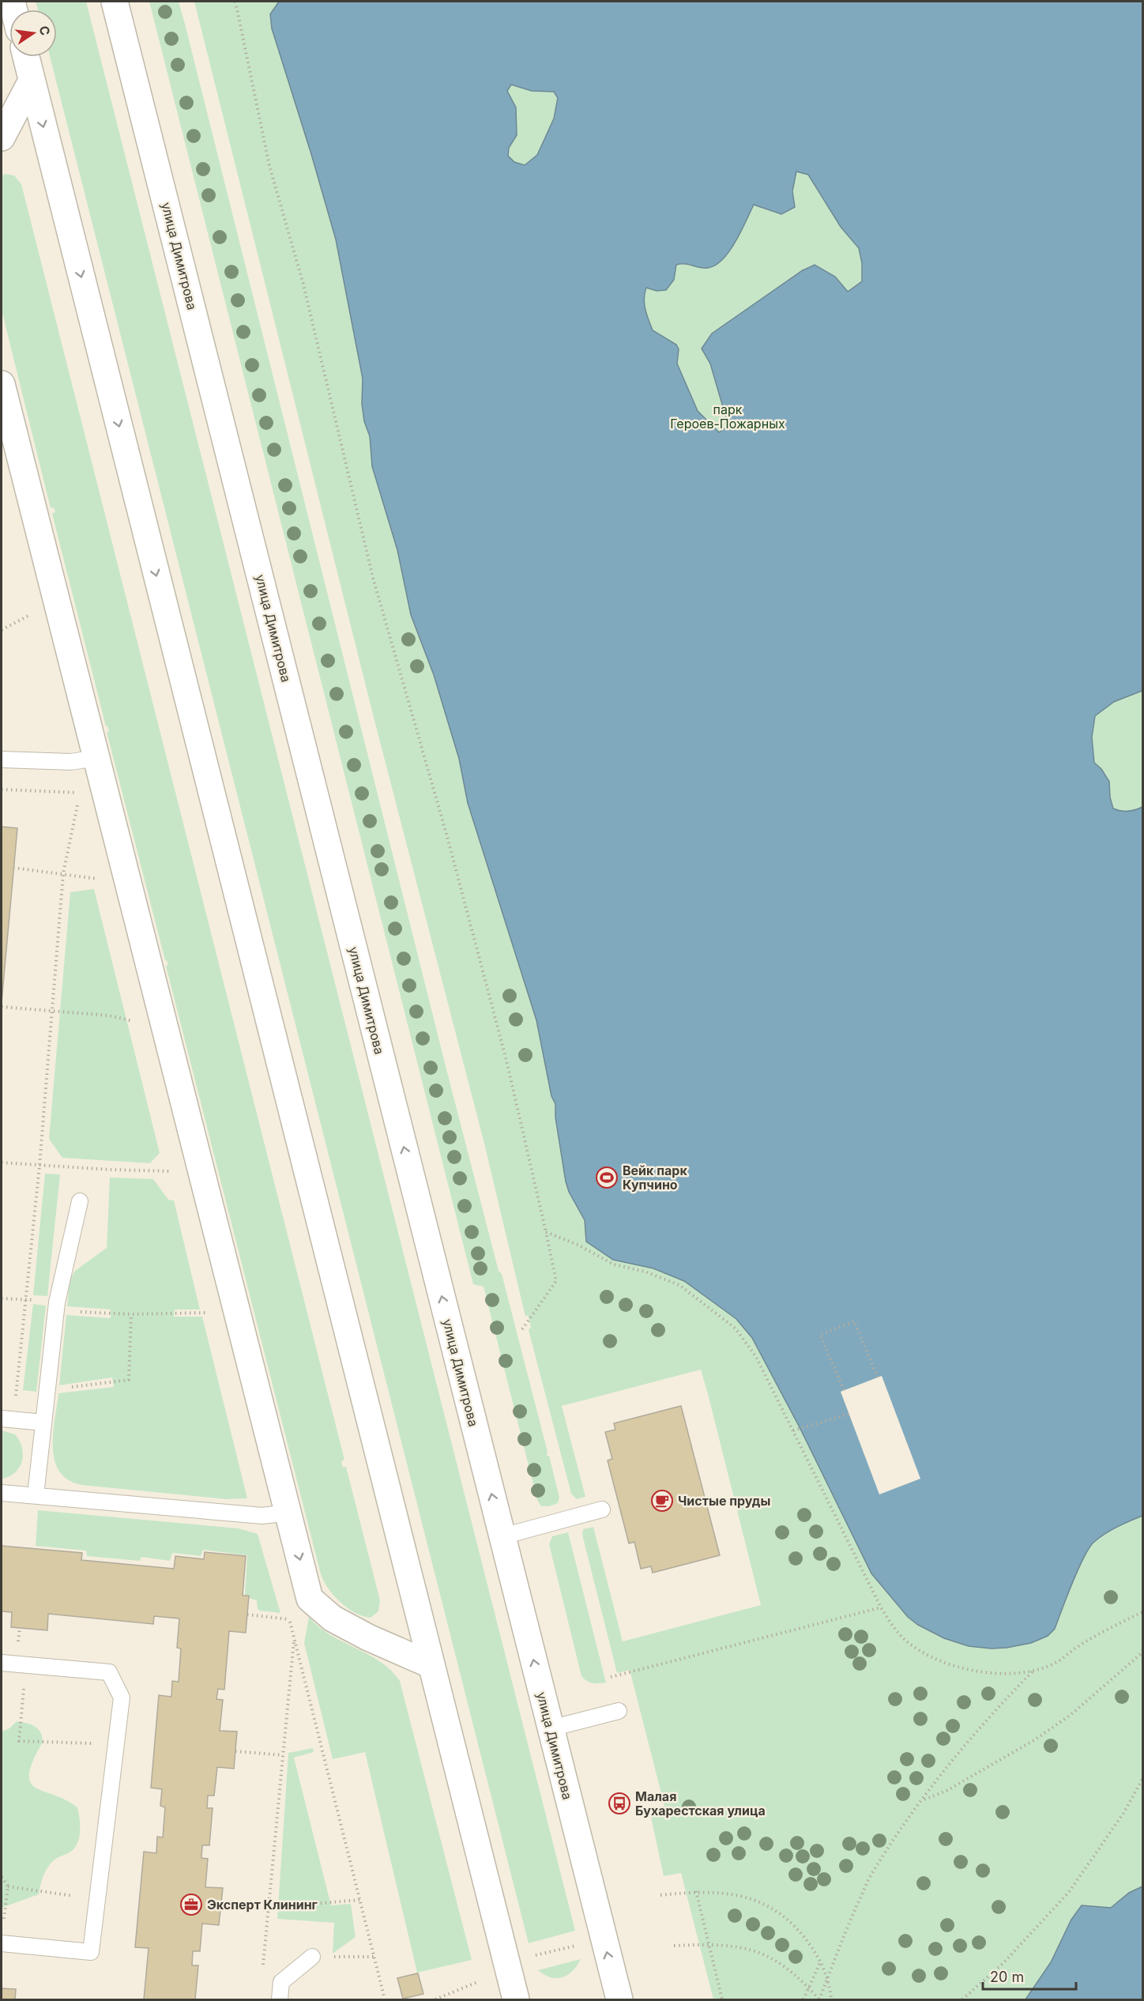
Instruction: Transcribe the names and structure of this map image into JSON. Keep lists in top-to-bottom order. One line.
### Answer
{"streets":{"street":["улица Димитрова"]},"parks":["парк Героев-Пожарных"],"places":{"sports":["Вейк парк Купчино"],"cafe":["Чистые пруды"],"bus stop":["Малая Бухарестская улица"],"office":["Эксперт Клининг"]},"scale_bar":"20 m","north":"right"}
